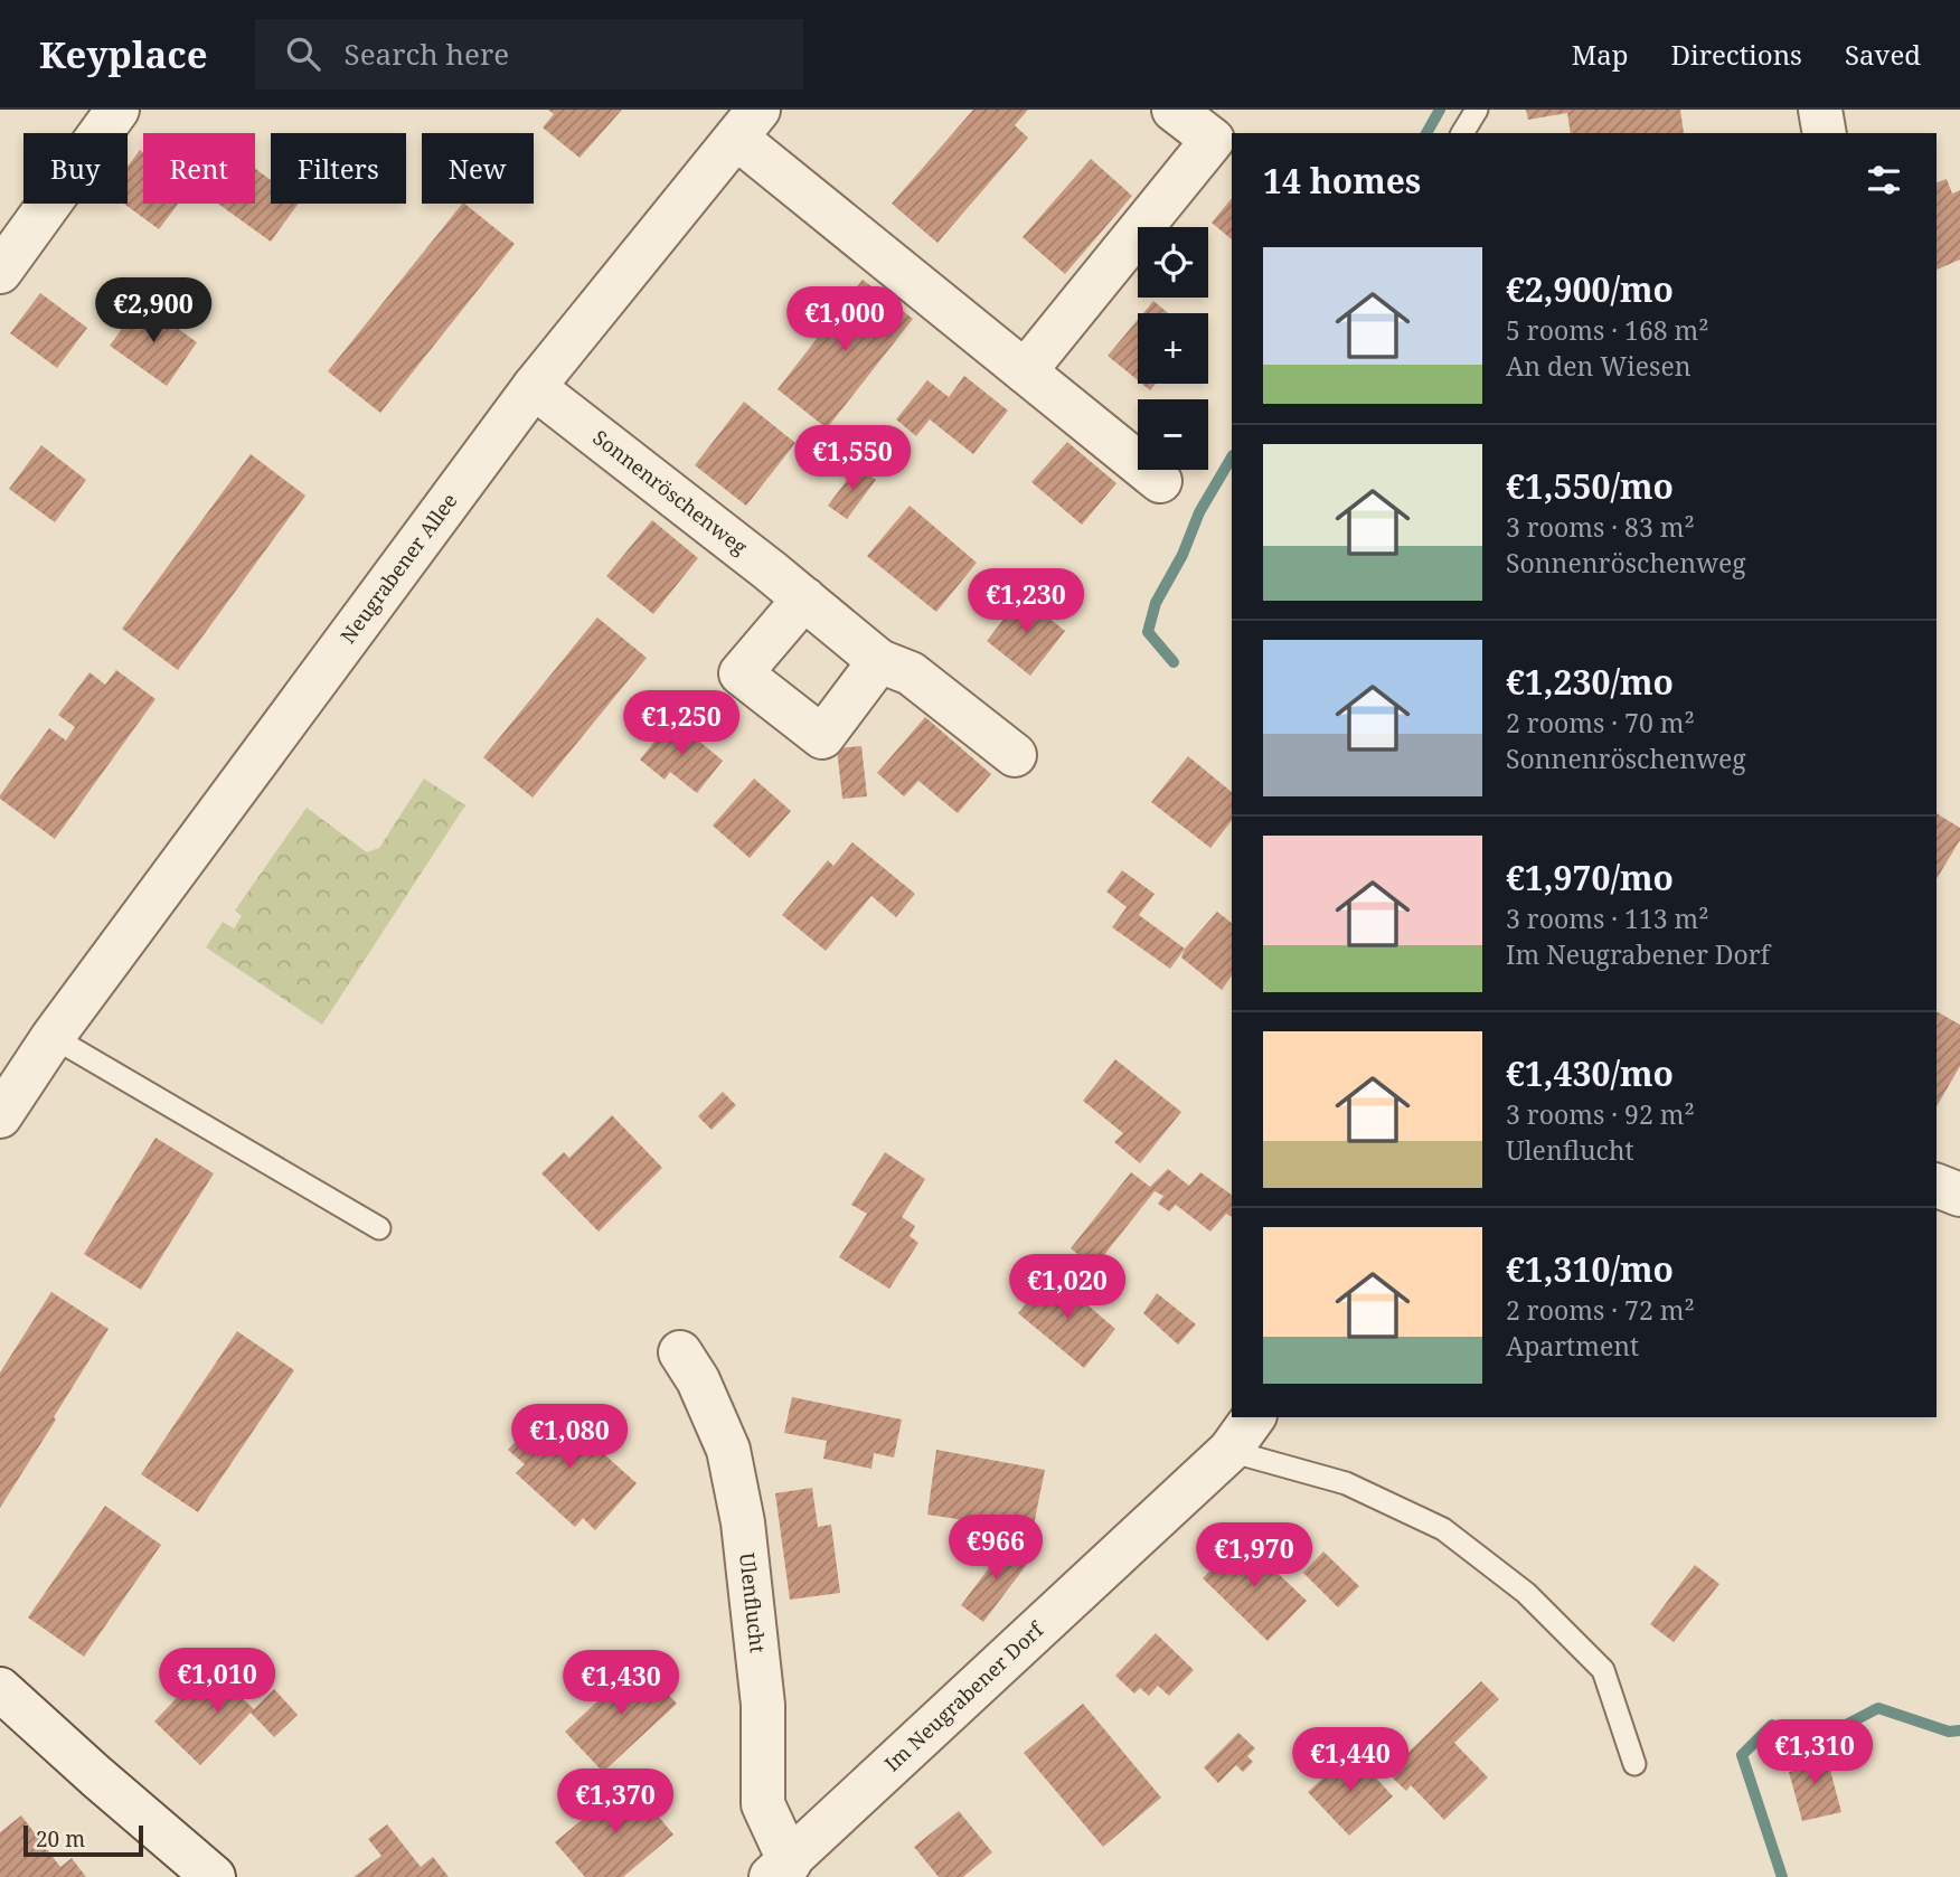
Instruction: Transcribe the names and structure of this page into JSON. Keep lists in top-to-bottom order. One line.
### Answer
{"streets":{"street":["Sonnenröschenweg","Neugrabener Allee","Ulenflucht","Im Neugrabener Dorf"]},"crossings":[["Sonnenröschenweg","Neugrabener Allee"],["Ulenflucht","Im Neugrabener Dorf"]],"scale_bar":"20 m","page":{"header":"Keyplace","search":"Search here","nav":["Map","Directions","Saved"],"chip":["Buy","Rent","Filters","New"],"heading":"14 homes","map_buttons":["+","−"],"list":[{"name":"€2,900/mo","note":"5 rooms · 168 m² · An den Wiesen"},{"name":"€1,550/mo","note":"3 rooms · 83 m² · Sonnenröschenweg"},{"name":"€1,230/mo","note":"2 rooms · 70 m² · Sonnenröschenweg"},{"name":"€1,970/mo","note":"3 rooms · 113 m² · Im Neugrabener Dorf"},{"name":"€1,430/mo","note":"3 rooms · 92 m² · Ulenflucht"},{"name":"€1,310/mo","note":"2 rooms · 72 m² · Apartment"}],"price":["€2,900","€1,000","€1,550","€1,230","€1,250","€1,020","€1,080","€966","€1,970","€1,010","€1,430","€1,310","€1,440","€1,370"],"scale":"20 m"}}
